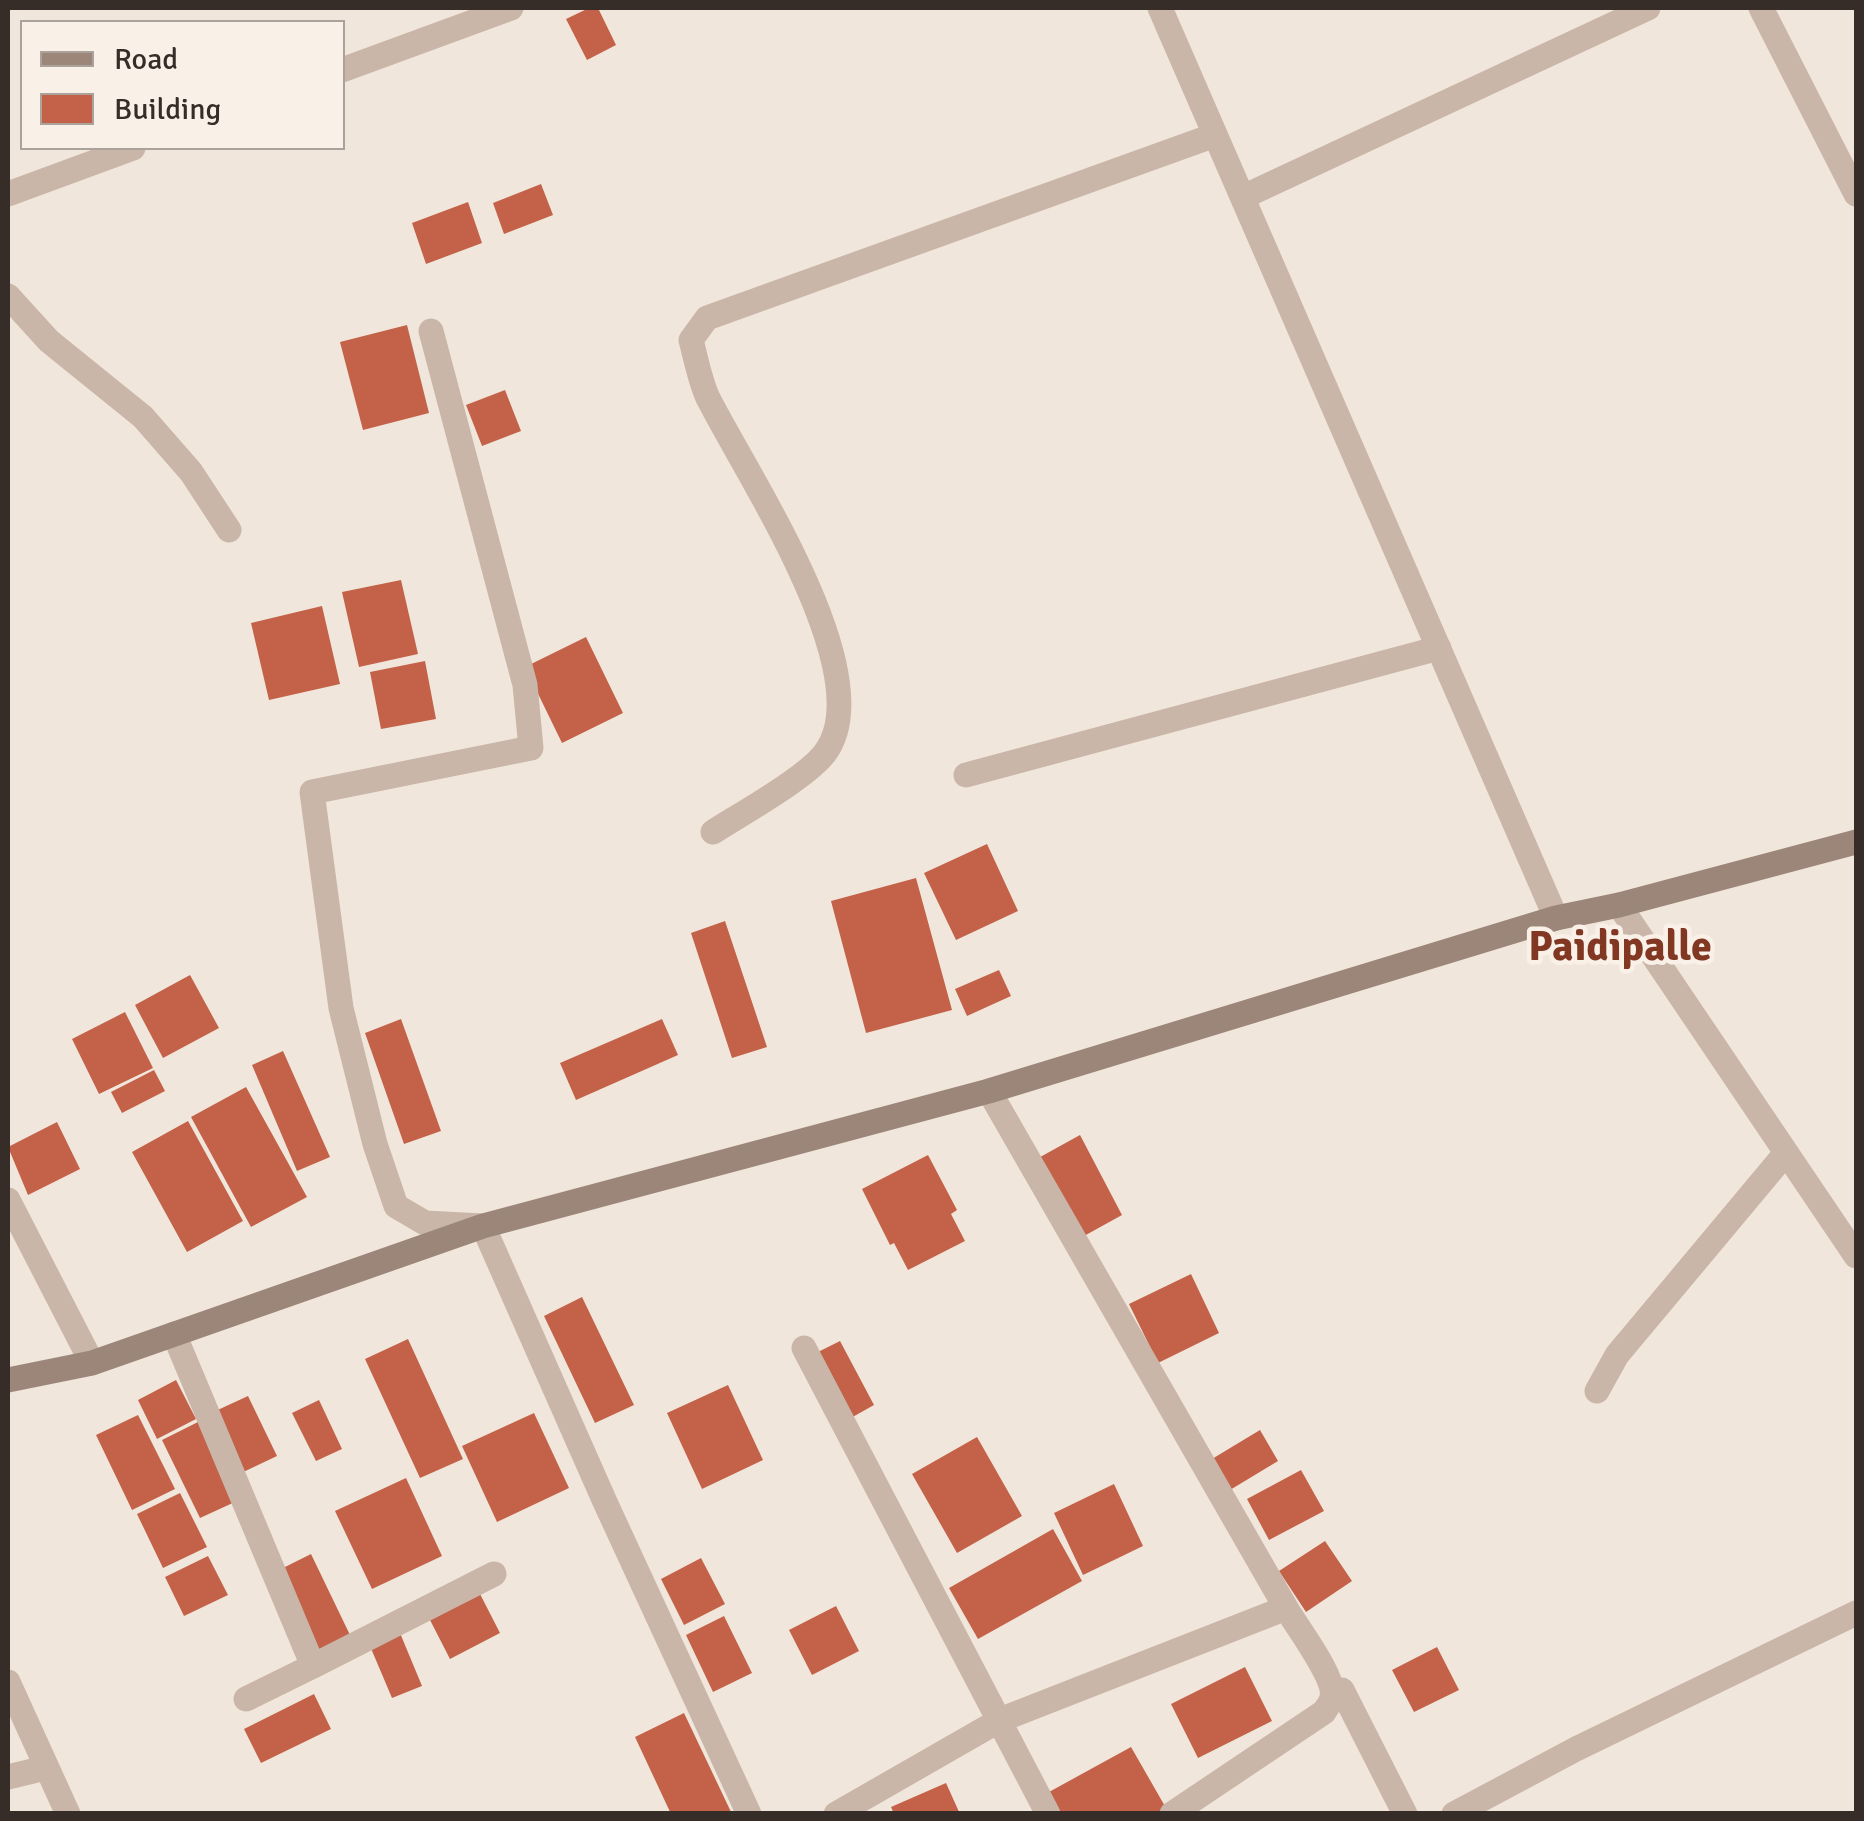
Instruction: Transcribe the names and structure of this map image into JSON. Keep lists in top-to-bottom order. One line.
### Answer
{"districts":["Paidipalle"],"legend":["Road","Building"]}
